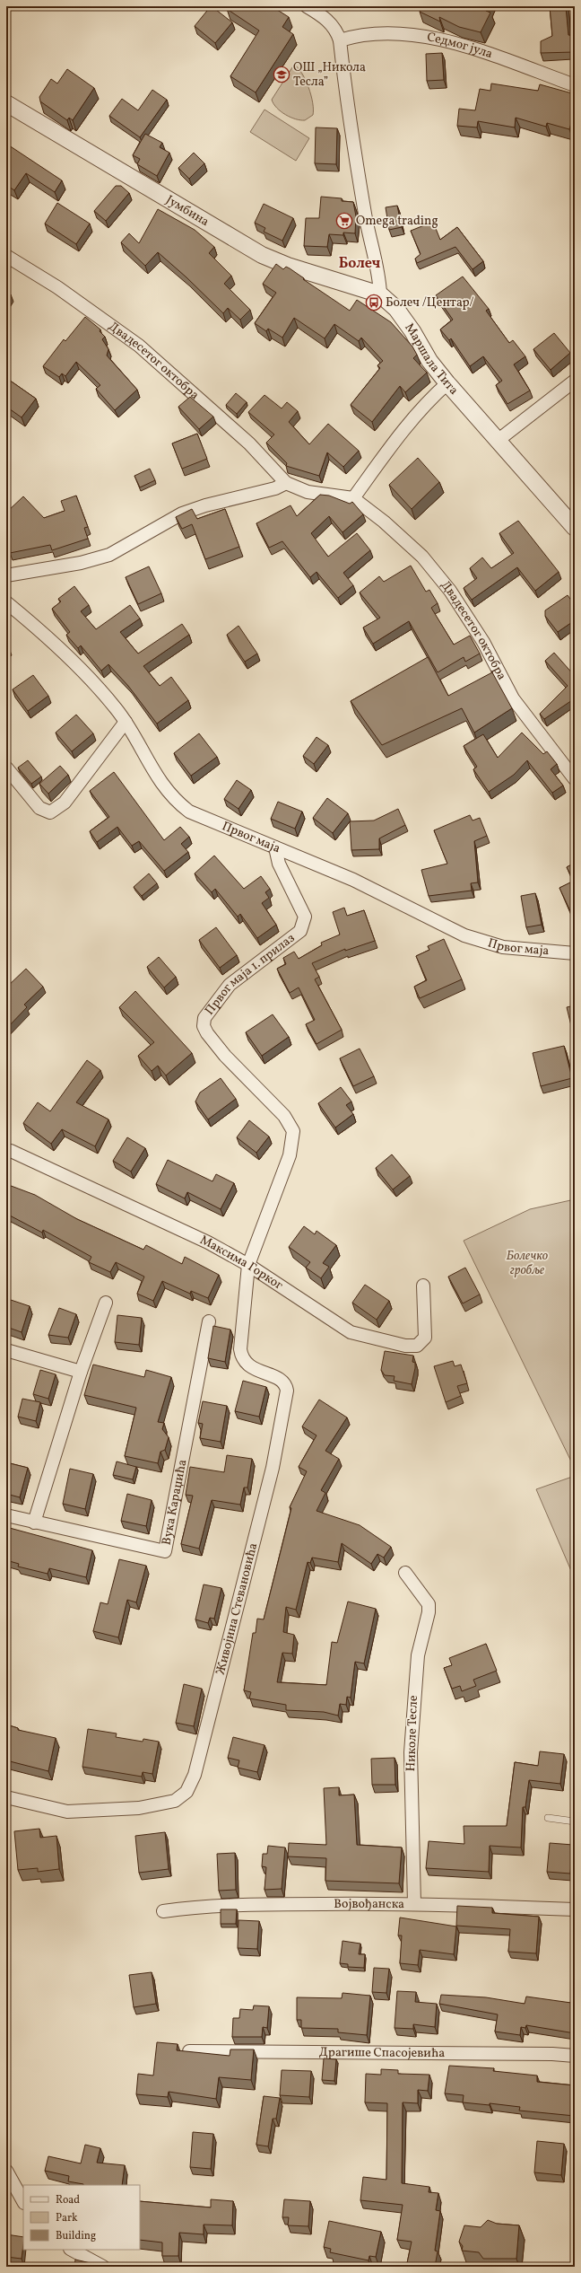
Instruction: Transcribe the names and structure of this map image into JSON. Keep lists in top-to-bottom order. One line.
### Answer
{"streets":{"street":["Седмог јула","Јумбина","Маршала Тита","Двадесетог октобра","Првог маја","Првог маја 1. прилаз","Максима Горког","Вука Караџића","Живојина Стевановића","Николе Тесле","Војвођанска","Драгише Спасојевића"]},"crossings":[["Јумбина","Маршала Тита"],["Првог маја","Првог маја 1. прилаз"],["Првог маја 1. прилаз","Максима Горког"],["Првог маја 1. прилаз","Живојина Стевановића"],["Максима Горког","Живојина Стевановића"],["Николе Тесле","Војвођанска"]],"districts":["Болеч"],"parks":["Болечко гробље"],"places":{"school or university":["ОШ „Никола Тесла”"],"supermarket":["Omega trading"],"bus stop":["Болеч /Центар/"]},"legend":["Road","Park","Building"]}
